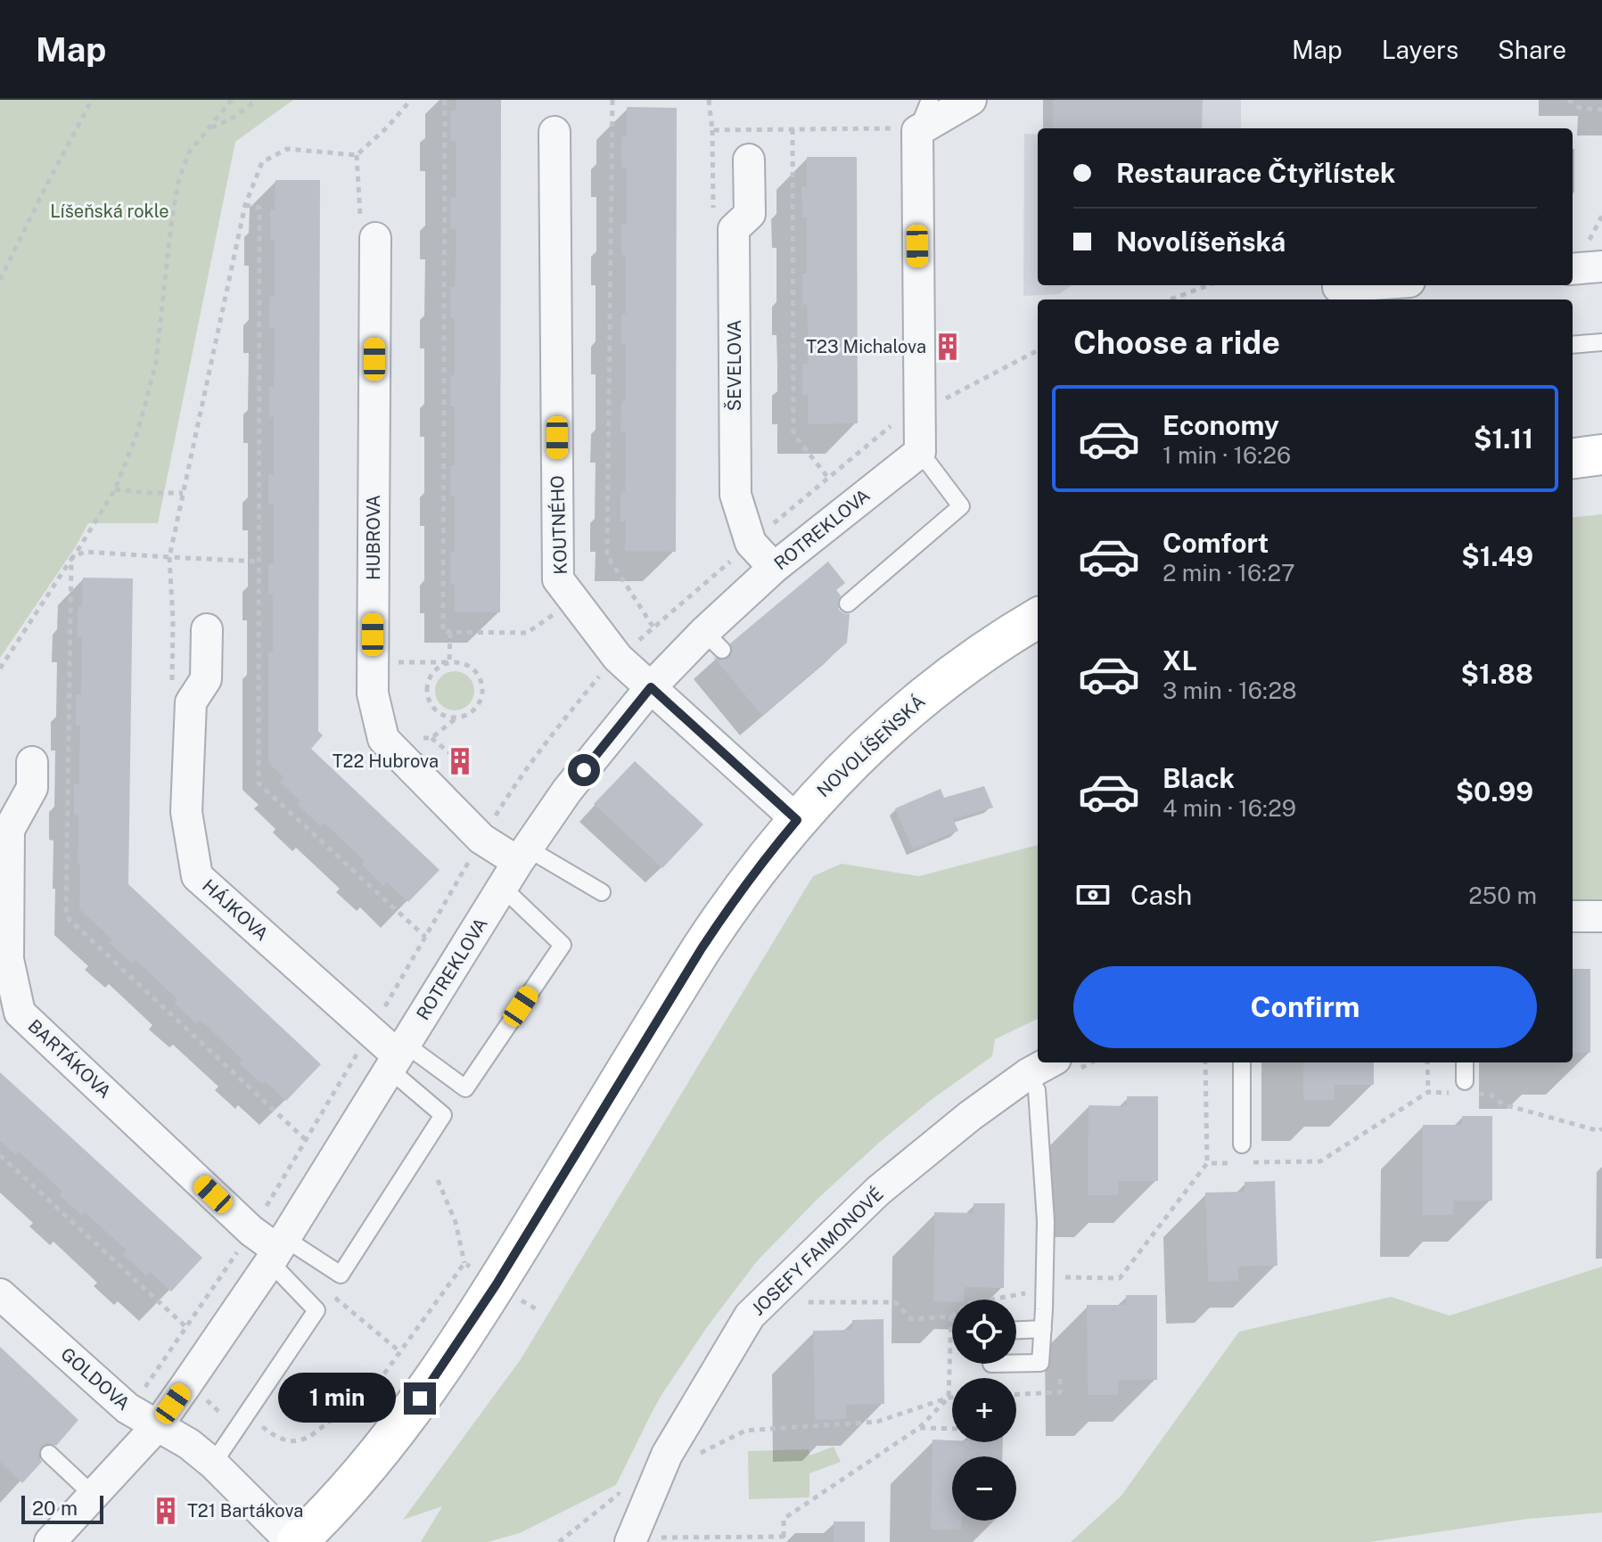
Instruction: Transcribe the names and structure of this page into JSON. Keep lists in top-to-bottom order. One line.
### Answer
{"streets":{"street":["ŠEVELOVA","KOUTNÉHO","ROTREKLOVA","HUBROVA","NOVOLÍŠEŇSKÁ","HÁJKOVA","BARTÁKOVA","JOSEFY FAIMONOVÉ","GOLDOVA"]},"crossings":[["ŠEVELOVA","ROTREKLOVA"],["KOUTNÉHO","ROTREKLOVA"],["KOUTNÉHO","NOVOLÍŠEŇSKÁ"],["ROTREKLOVA","HUBROVA"],["ROTREKLOVA","HÁJKOVA"],["ROTREKLOVA","BARTÁKOVA"],["ROTREKLOVA","GOLDOVA"]],"parks":["Líšeňská rokle"],"places":{"building":["T23 Michalova","T22 Hubrova","T21 Bartákova"]},"scale_bar":"20 m","page":{"header":"Map","nav":["Map","Layers","Share"],"banner":["Restaurace Čtyřlístek","Novolíšeňská"],"heading":"Choose a ride","list":[{"name":"Economy","note":"1 min · 16:26","value":"$1.11"},{"name":"Comfort","note":"2 min · 16:27","value":"$1.49"},{"name":"XL","note":"3 min · 16:28","value":"$1.88"},{"name":"Black","note":"4 min · 16:29","value":"$0.99"}],"pay":["Cash","250 m"],"buttons":"Confirm","map_buttons":["+","−"],"bubble":"1 min","scale":"20 m"}}
